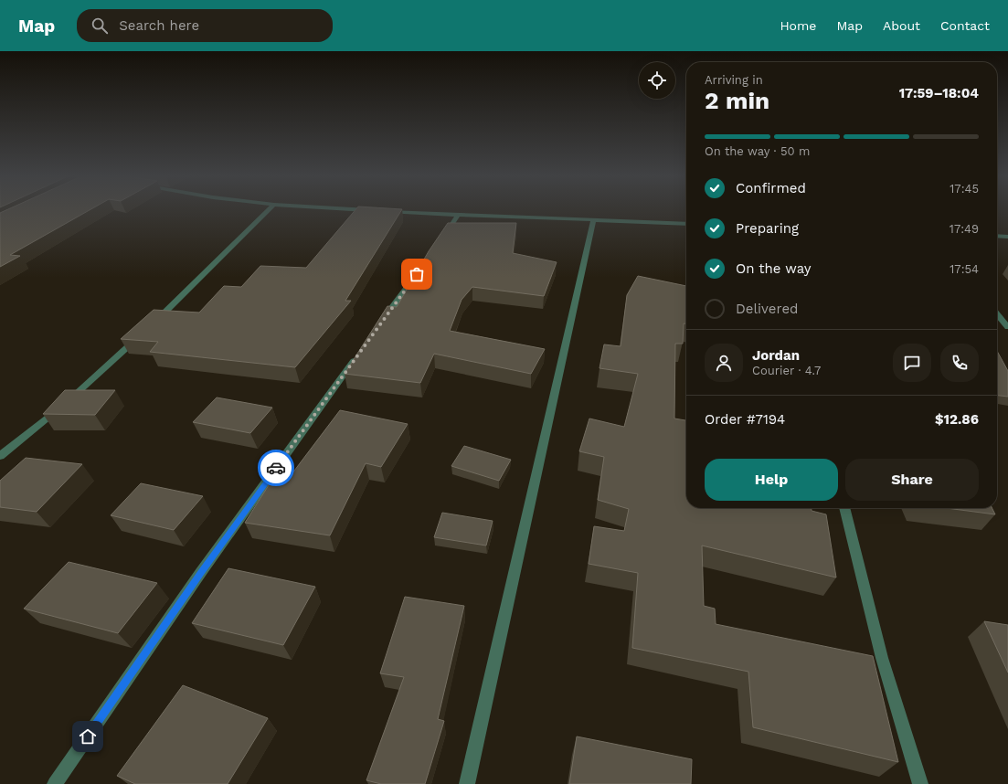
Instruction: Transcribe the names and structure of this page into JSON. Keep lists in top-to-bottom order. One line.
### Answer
{"page":{"header":"Map","search":"Search here","nav":["Home","Map","About","Contact"],"heading":["2 min","Arriving in","17:59–18:04"],"panel":["Jordan","Courier · 4.7","Order #7194","$12.86"],"bar":"On the way · 50 m","list":[["Confirmed","17:45"],["Preparing","17:49"],["On the way","17:54"],"Delivered"],"buttons":["Help","Share"]}}
